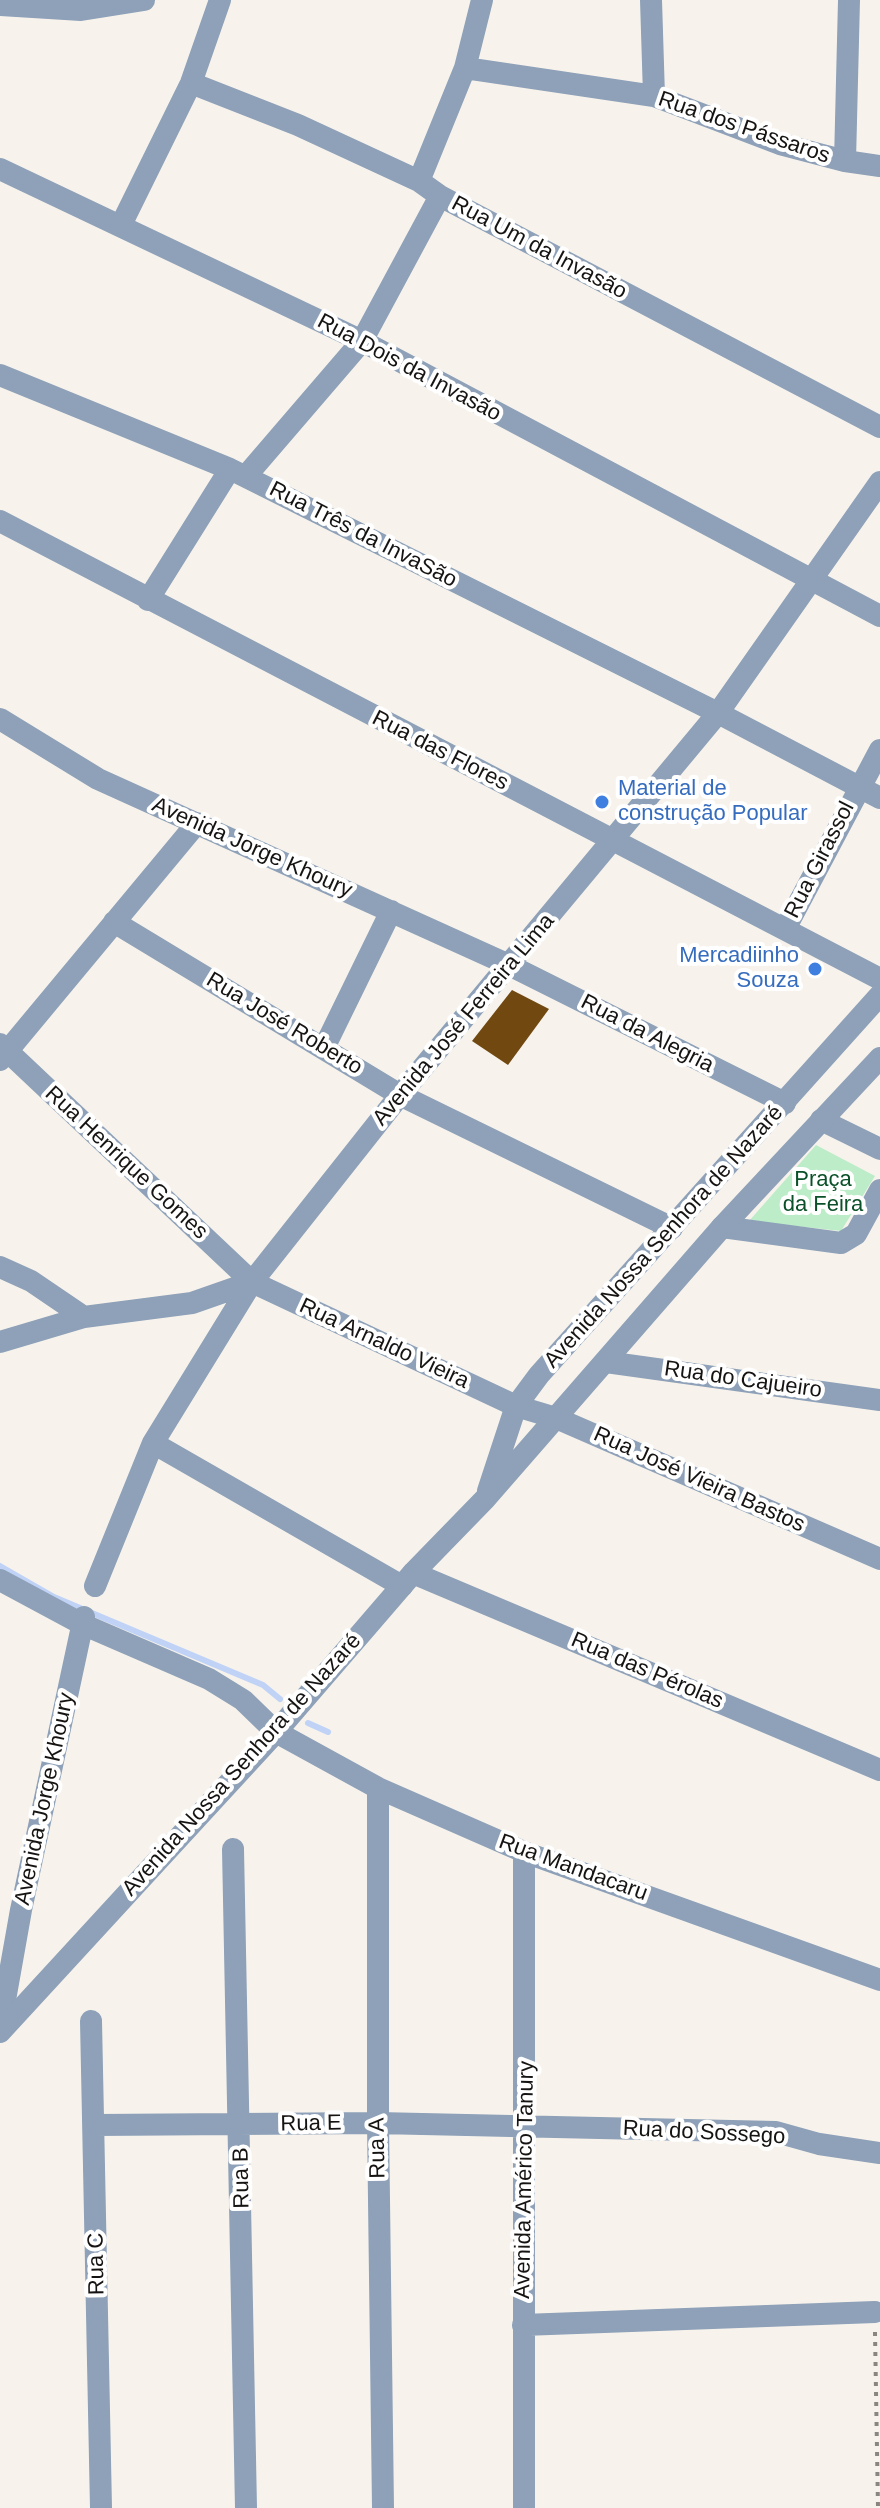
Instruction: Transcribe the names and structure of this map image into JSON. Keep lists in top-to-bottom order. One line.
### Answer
{"streets":{"street":["Rua dos Pássaros","Rua Um da Invasão","Rua Dois da Invasão","Rua Três da InvaSão","Rua das Flores","Avenida Jorge Khoury","Rua Girassol","Avenida José Ferreira Lima","Rua José Roberto","Rua da Alegria","Rua Henrique Gomes","Avenida Nossa Senhora de Nazaré","Rua Arnaldo Vieira","Rua do Cajueiro","Rua José Vieira Bastos","Rua das Pérolas","Rua Mandacaru","Rua E","Rua do Sossego","Rua A","Rua B","Avenida Américo Tanury","Rua C"]},"crossings":[["Rua Dois da Invasão","Avenida José Ferreira Lima"],["Rua Três da InvaSão","Rua Girassol"],["Rua Três da InvaSão","Avenida José Ferreira Lima"],["Rua das Flores","Rua Girassol"],["Rua das Flores","Avenida José Ferreira Lima"],["Avenida Jorge Khoury","Avenida José Ferreira Lima"],["Avenida Jorge Khoury","Rua da Alegria"],["Avenida Jorge Khoury","Avenida Nossa Senhora de Nazaré"],["Avenida Jorge Khoury","Rua Mandacaru"],["Avenida José Ferreira Lima","Rua José Roberto"],["Avenida José Ferreira Lima","Rua da Alegria"],["Avenida José Ferreira Lima","Rua Henrique Gomes"],["Avenida José Ferreira Lima","Rua Arnaldo Vieira"],["Avenida José Ferreira Lima","Rua das Pérolas"],["Rua José Roberto","Avenida Nossa Senhora de Nazaré"],["Rua da Alegria","Avenida Nossa Senhora de Nazaré"],["Rua Henrique Gomes","Rua Arnaldo Vieira"],["Avenida Nossa Senhora de Nazaré","Rua Arnaldo Vieira"],["Avenida Nossa Senhora de Nazaré","Rua do Cajueiro"],["Avenida Nossa Senhora de Nazaré","Rua José Vieira Bastos"],["Avenida Nossa Senhora de Nazaré","Rua das Pérolas"],["Avenida Nossa Senhora de Nazaré","Rua Mandacaru"],["Rua Arnaldo Vieira","Rua José Vieira Bastos"],["Rua Mandacaru","Rua A"],["Rua Mandacaru","Avenida Américo Tanury"],["Rua E","Rua do Sossego"],["Rua E","Rua A"],["Rua E","Rua B"],["Rua E","Avenida Américo Tanury"],["Rua E","Rua C"],["Rua do Sossego","Avenida Américo Tanury"]],"parks":["Praça da Feira"],"places":["Material de construção Popular","Mercadiinho Souza"]}
